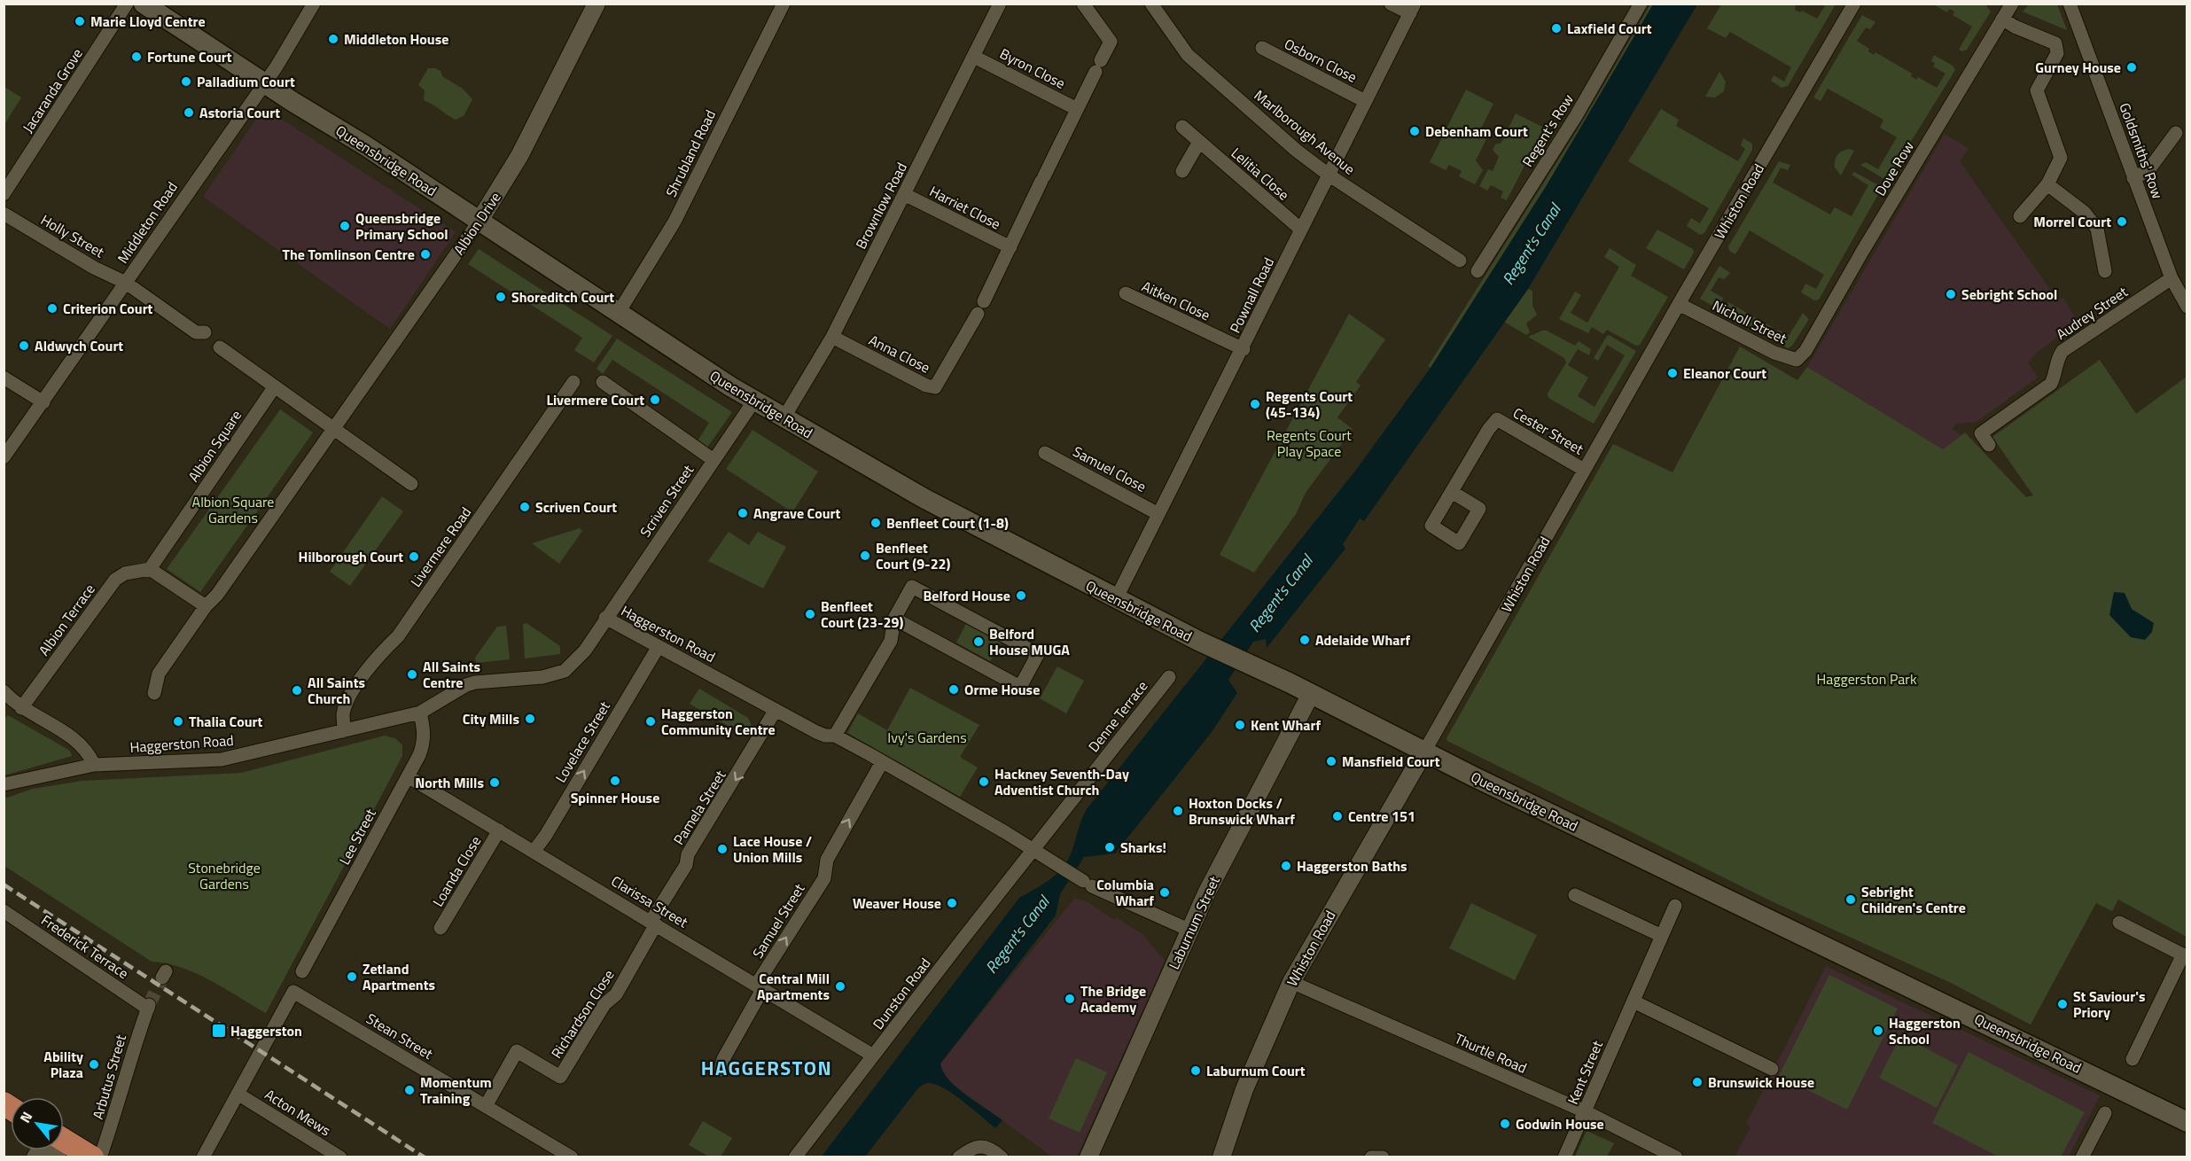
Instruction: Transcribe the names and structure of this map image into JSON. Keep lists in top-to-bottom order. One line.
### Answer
{"streets":{"main road":["Queensbridge Road"],"street":["Osborn Close","Byron Close","Jacaranda Grove","Regent's Row","Marlborough Avenue","Goldsmiths' Row","Shrubland Road","Dove Row","Lelitia Close","Whiston Road","Brownlow Road","Harriet Close","Middleton Road","Albion Drive","Holly Street","Pownall Road","Aitken Close","Audrey Street","Nicholl Street","Anna Close","Cester Street","Albion Square","Samuel Close","Scriven Street","Livermere Road","Albion Terrace","Haggerston Road","Denne Terrace","Lovelace Street","Pamela Street","Lee Street","Loanda Close","Clarissa Street","Samuel Street","Laburnum Street","Frederick Terrace","Dunston Road","Richardson Close","Stean Street","Thurtle Road","Kent Street","Arbutus Street","Acton Mews"]},"crossings":[["Osborn Close","Pownall Road"],["Byron Close","Brownlow Road"],["Byron Close","Harriet Close"],["Marlborough Avenue","Pownall Road"],["Goldsmiths' Row","Audrey Street"],["Shrubland Road","Queensbridge Road"],["Queensbridge Road","Whiston Road"],["Queensbridge Road","Brownlow Road"],["Queensbridge Road","Middleton Road"],["Queensbridge Road","Albion Drive"],["Queensbridge Road","Pownall Road"],["Queensbridge Road","Scriven Street"],["Queensbridge Road","Laburnum Street"],["Dove Row","Nicholl Street"],["Lelitia Close","Pownall Road"],["Whiston Road","Nicholl Street"],["Whiston Road","Cester Street"],["Whiston Road","Thurtle Road"],["Brownlow Road","Harriet Close"],["Brownlow Road","Anna Close"],["Middleton Road","Holly Street"],["Pownall Road","Aitken Close"],["Pownall Road","Samuel Close"],["Albion Square","Albion Terrace"],["Scriven Street","Haggerston Road"],["Livermere Road","Haggerston Road"],["Haggerston Road","Denne Terrace"],["Haggerston Road","Lovelace Street"],["Haggerston Road","Pamela Street"],["Haggerston Road","Lee Street"],["Haggerston Road","Samuel Street"],["Haggerston Road","Laburnum Street"],["Haggerston Road","Dunston Road"],["Denne Terrace","Dunston Road"],["Lovelace Street","Clarissa Street"],["Pamela Street","Clarissa Street"],["Pamela Street","Richardson Close"],["Lee Street","Clarissa Street"],["Loanda Close","Clarissa Street"],["Clarissa Street","Samuel Street"],["Clarissa Street","Dunston Road"],["Clarissa Street","Richardson Close"],["Frederick Terrace","Arbutus Street"],["Richardson Close","Stean Street"],["Stean Street","Acton Mews"],["Thurtle Road","Kent Street"]],"one_way":["Lovelace Street","Pamela Street","Samuel Street"],"districts":["HAGGERSTON"],"water":["Regent's Canal"],"parks":["Regents Court Play Space","Albion Square Gardens","Haggerston Park","Ivy's Gardens","Stonebridge Gardens"],"places":{"other":["Marie Lloyd Centre","Laxfield Court","Middleton House","Fortune Court","Gurney House","Palladium Court","Astoria Court","Debenham Court","Morrel Court","Queensbridge Primary School","The Tomlinson Centre","Sebright School","Shoreditch Court","Criterion Court","Aldwych Court","Eleanor Court","Livermere Court","Regents Court (45-134)","Scriven Court","Angrave Court","Benfleet Court (1-8)","Benfleet Court (9-22)","Hilborough Court","Belford House","Benfleet Court (23-29)","Adelaide Wharf","Belford House MUGA","All Saints Centre","Orme House","All Saints Church","City Mills","Thalia Court","Haggerston Community Centre","Kent Wharf","Mansfield Court","Spinner House","Hackney Seventh-Day Adventist Church","North Mills","Hoxton Docks / Brunswick Wharf","Centre 151","Sharks!","Lace House / Union Mills","Haggerston Baths","Columbia Wharf","Sebright Children's Centre","Weaver House","Zetland Apartments","Central Mill Apartments","The Bridge Academy","St Saviour's Priory","Haggerston School","Ability Plaza","Laburnum Court","Brunswick House","Momentum Training","Godwin House"],"transit":["Haggerston"]},"north":"top left"}
